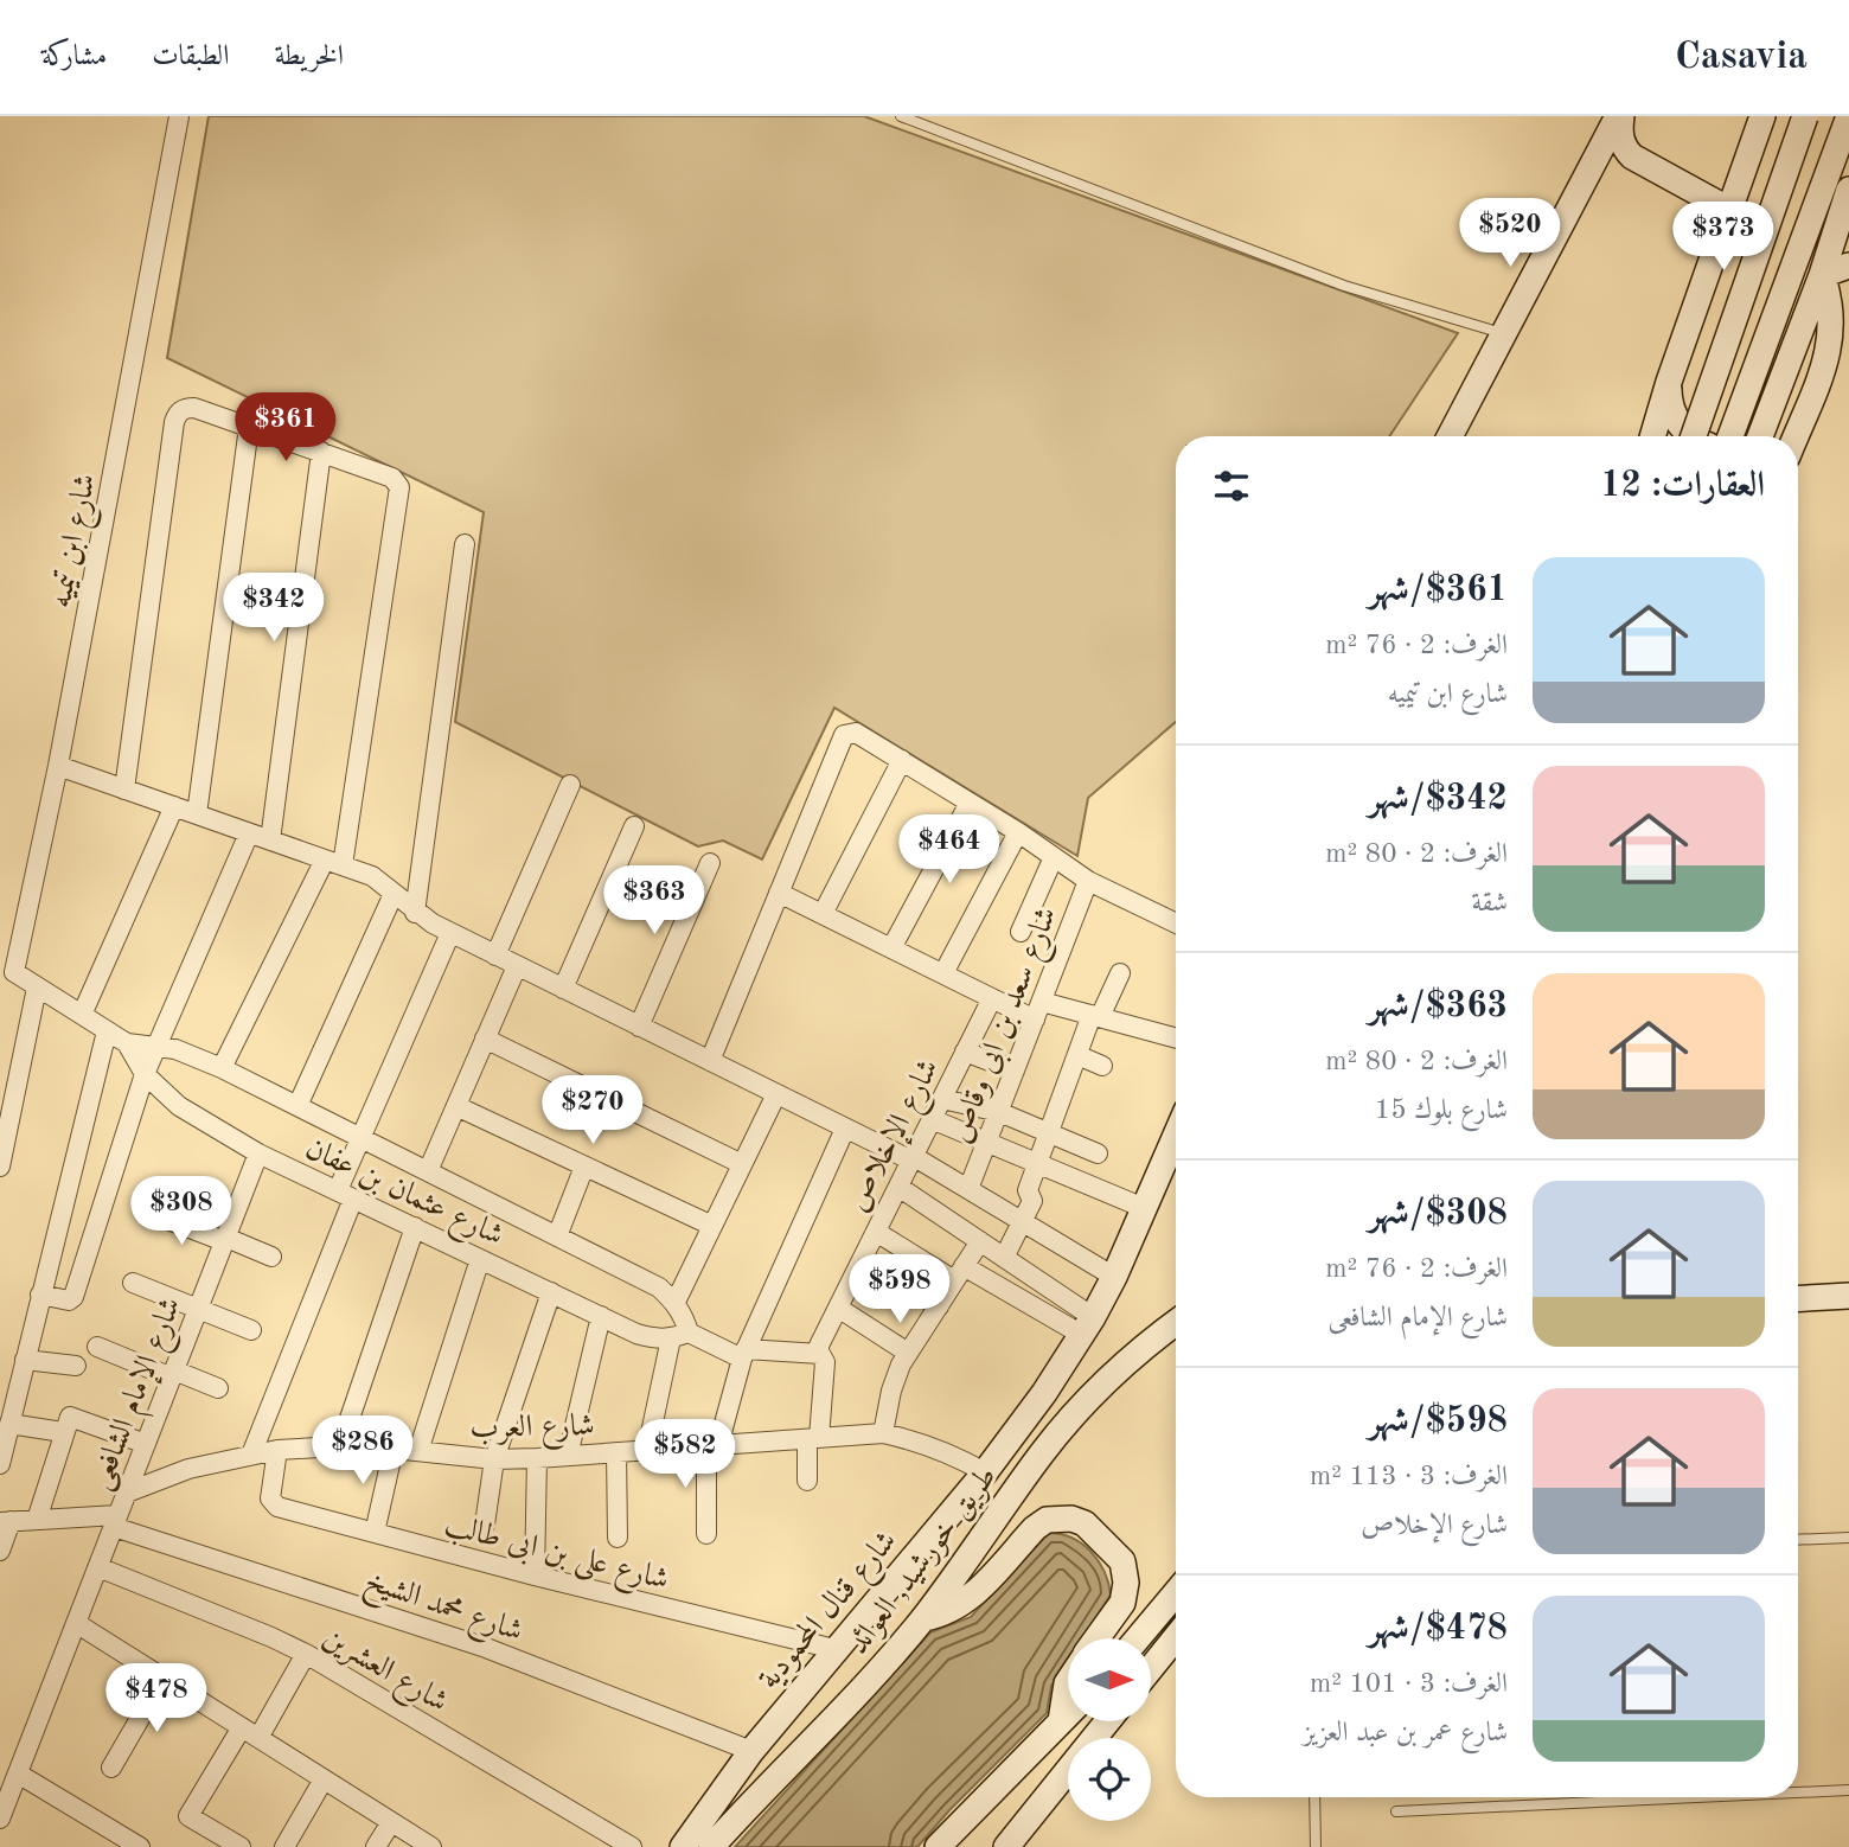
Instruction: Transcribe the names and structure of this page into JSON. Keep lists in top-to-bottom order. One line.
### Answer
{"streets":{"main road":["طريق خورشيد, العوائد","شارع قنال المحمودية"],"street":["شارع ابن تيميه","شارع سعد بن ابى وقاص","شارع الإخلاص","شارع عثمان بن عفان","شارع الإمام الشافعى","شارع العرب","شارع على بن ابى طالب","شارع محمد الشيخ","شارع العشرين"]},"crossings":[["شارع ابن تيميه","شارع عثمان بن عفان"],["شارع الإخلاص","شارع العرب"],["شارع عثمان بن عفان","شارع الإمام الشافعى"],["شارع الإمام الشافعى","شارع العرب"],["شارع الإمام الشافعى","شارع محمد الشيخ"],["شارع الإمام الشافعى","شارع العشرين"],["شارع العرب","شارع على بن ابى طالب"],["شارع العرب","شارع قنال المحمودية"],["شارع على بن ابى طالب","شارع قنال المحمودية"],["شارع محمد الشيخ","شارع قنال المحمودية"]],"north":"right","page":{"header":"Casavia","nav":["الخريطة","الطبقات","مشاركة"],"price":["$520","$373","$361","$342","$464","$363","$270","$308","$598","$286","$582","$478"],"heading":"العقارات: 12","list":[{"name":"$361/شهر","note":"الغرف: 2 · 76 m² · شارع ابن تيميه"},{"name":"$342/شهر","note":"الغرف: 2 · 80 m² · شقة"},{"name":"$363/شهر","note":"الغرف: 2 · 80 m² · شارع بلوك 15"},{"name":"$308/شهر","note":"الغرف: 2 · 76 m² · شارع الإمام الشافعى"},{"name":"$598/شهر","note":"الغرف: 3 · 113 m² · شارع الإخلاص"},{"name":"$478/شهر","note":"الغرف: 3 · 101 m² · شارع عمر بن عبد العزيز"}]}}
